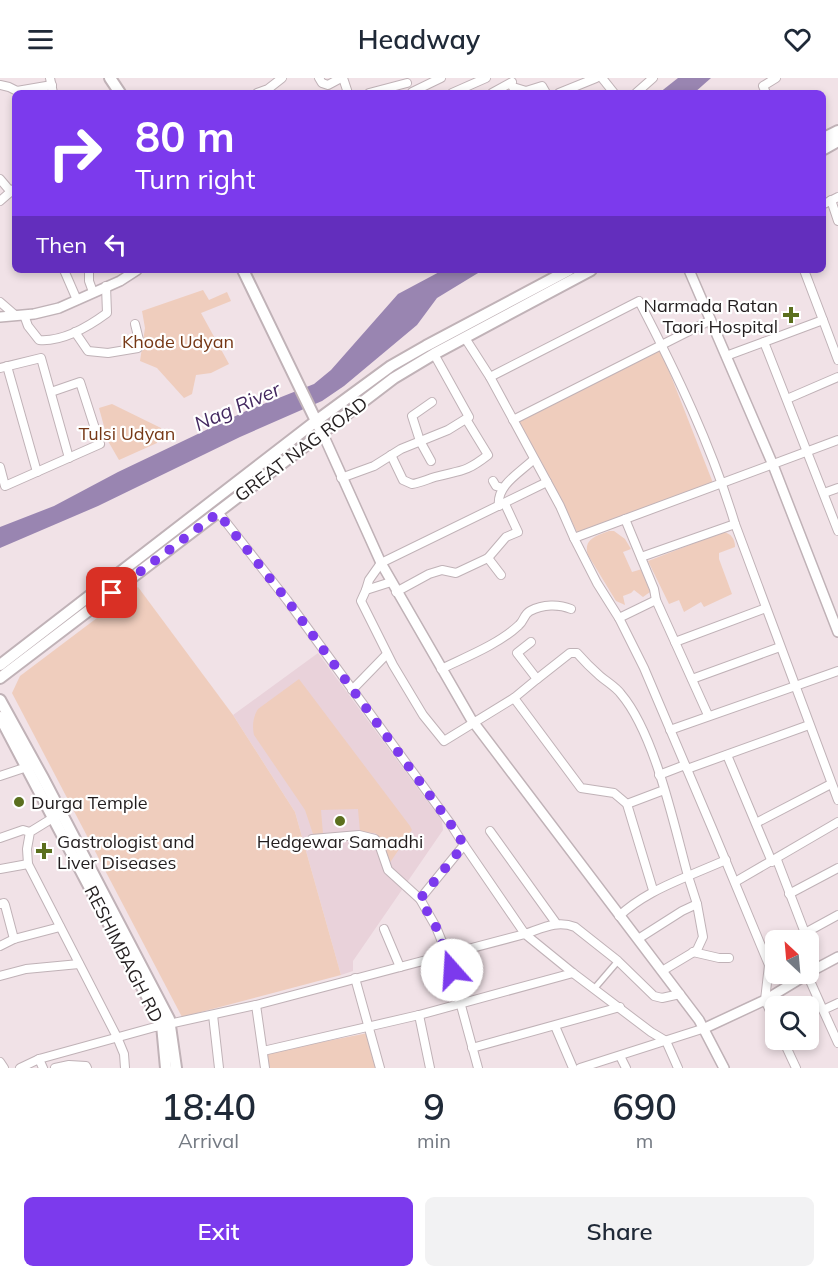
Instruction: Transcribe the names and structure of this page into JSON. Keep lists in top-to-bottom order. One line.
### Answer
{"streets":{"main road":["GREAT NAG ROAD","RESHIMBAGH RD"]},"water":["Nag River"],"parks":["Khode Udyan","Tulsi Udyan"],"places":{"health":["Narmada Ratan Taori Hospital","Gastrologist and Liver Diseases"],"other":["Durga Temple","Hedgewar Samadhi"]},"north":"top left","page":{"header":"Headway","turn":["80 m","Turn right"],"then":"Then","eta":["18:40","Arrival","9","min","690","m"],"buttons":["Exit","Share"]}}
